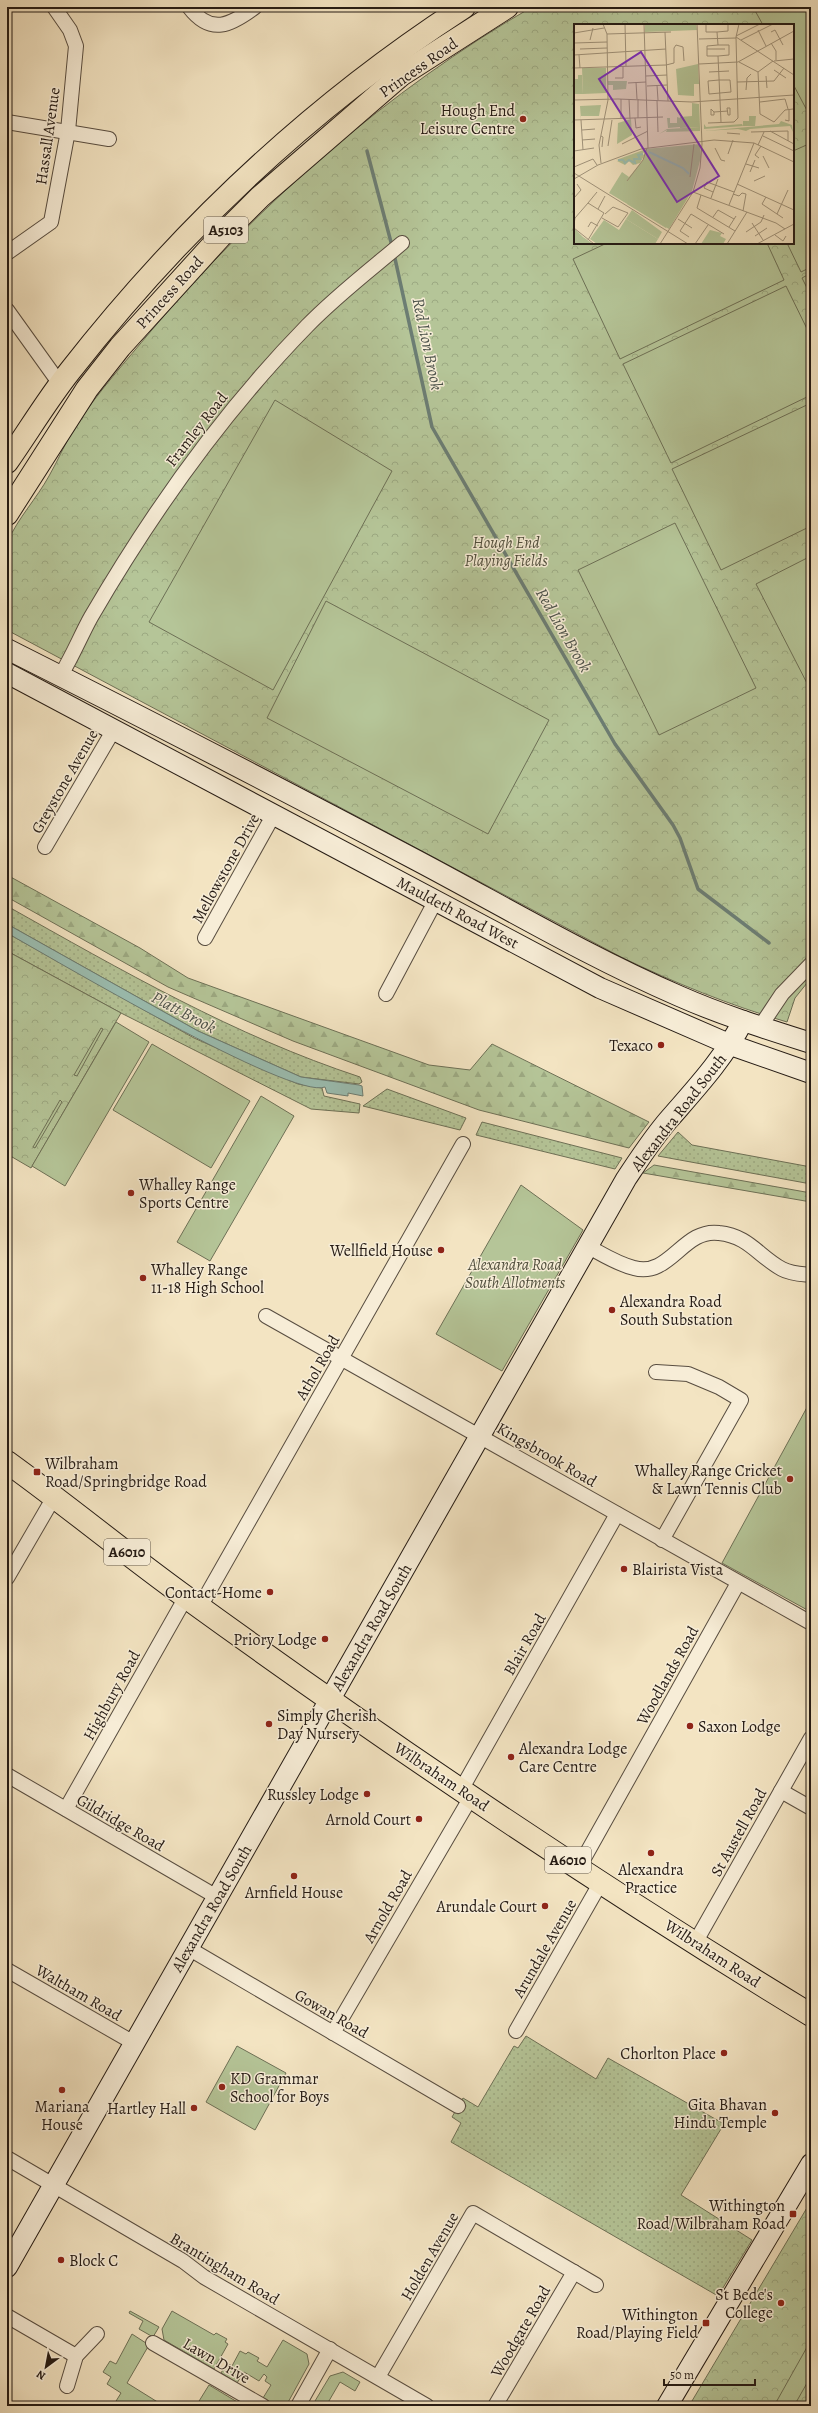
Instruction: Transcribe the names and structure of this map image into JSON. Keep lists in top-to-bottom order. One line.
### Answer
{"streets":{"highway":["Princess Road","A5103","A6010","Wilbraham Road"],"street":["Hassall Avenue","Framley Road","Greystone Avenue","Mellowstone Drive","Mauldeth Road West","Alexandra Road South","Athol Road","Kingsbrook Road","Blair Road","Woodlands Road","Highbury Road","Gildridge Road","St Austell Road","Arnold Road","Arundale Avenue","Waltham Road","Gowan Road","Holden Avenue","Brantingham Road","Woodgate Road","Lawn Drive"]},"crossings":[["Greystone Avenue","Mauldeth Road West"],["Mellowstone Drive","Mauldeth Road West"],["Mauldeth Road West","Alexandra Road South"],["Alexandra Road South","Kingsbrook Road"],["Alexandra Road South","Wilbraham Road"],["Alexandra Road South","Gildridge Road"],["Alexandra Road South","Waltham Road"],["Alexandra Road South","Gowan Road"],["Alexandra Road South","Brantingham Road"],["Athol Road","Kingsbrook Road"],["Athol Road","Highbury Road"],["Athol Road","Wilbraham Road"],["Kingsbrook Road","Blair Road"],["Kingsbrook Road","Woodlands Road"],["Blair Road","Wilbraham Road"],["Blair Road","Arnold Road"],["Woodlands Road","Wilbraham Road"],["Highbury Road","Wilbraham Road"],["Highbury Road","Gildridge Road"],["Wilbraham Road","St Austell Road"],["Wilbraham Road","Arnold Road"],["Wilbraham Road","Arundale Avenue"],["Arnold Road","Gowan Road"],["Holden Avenue","Brantingham Road"],["Holden Avenue","Woodgate Road"]],"water":["Red Lion Brook","Platt Brook"],"parks":["Hough End Playing Fields","Alexandra Road South Allotments"],"places":{"other":["Hough End Leisure Centre","Texaco","Whalley Range Sports Centre","Wellfield House","Whalley Range 11-18 High School","Alexandra Road South Substation","Whalley Range Cricket & Lawn Tennis Club","Blairista Vista","Contact-Home","Priory Lodge","Simply Cherish Day Nursery","Saxon Lodge","Alexandra Lodge Care Centre","Russley Lodge","Arnold Court","Alexandra Practice","Arnfield House","Arundale Court","Chorlton Place","KD Grammar School for Boys","Mariana House","Hartley Hall","Gita Bhavan Hindu Temple","Block C","St Bede's College"],"transit":["Wilbraham Road/Springbridge Road","Withington Road/Wilbraham Road","Withington Road/Playing Field"]},"scale_bar":"50 m","north":"bottom left"}
